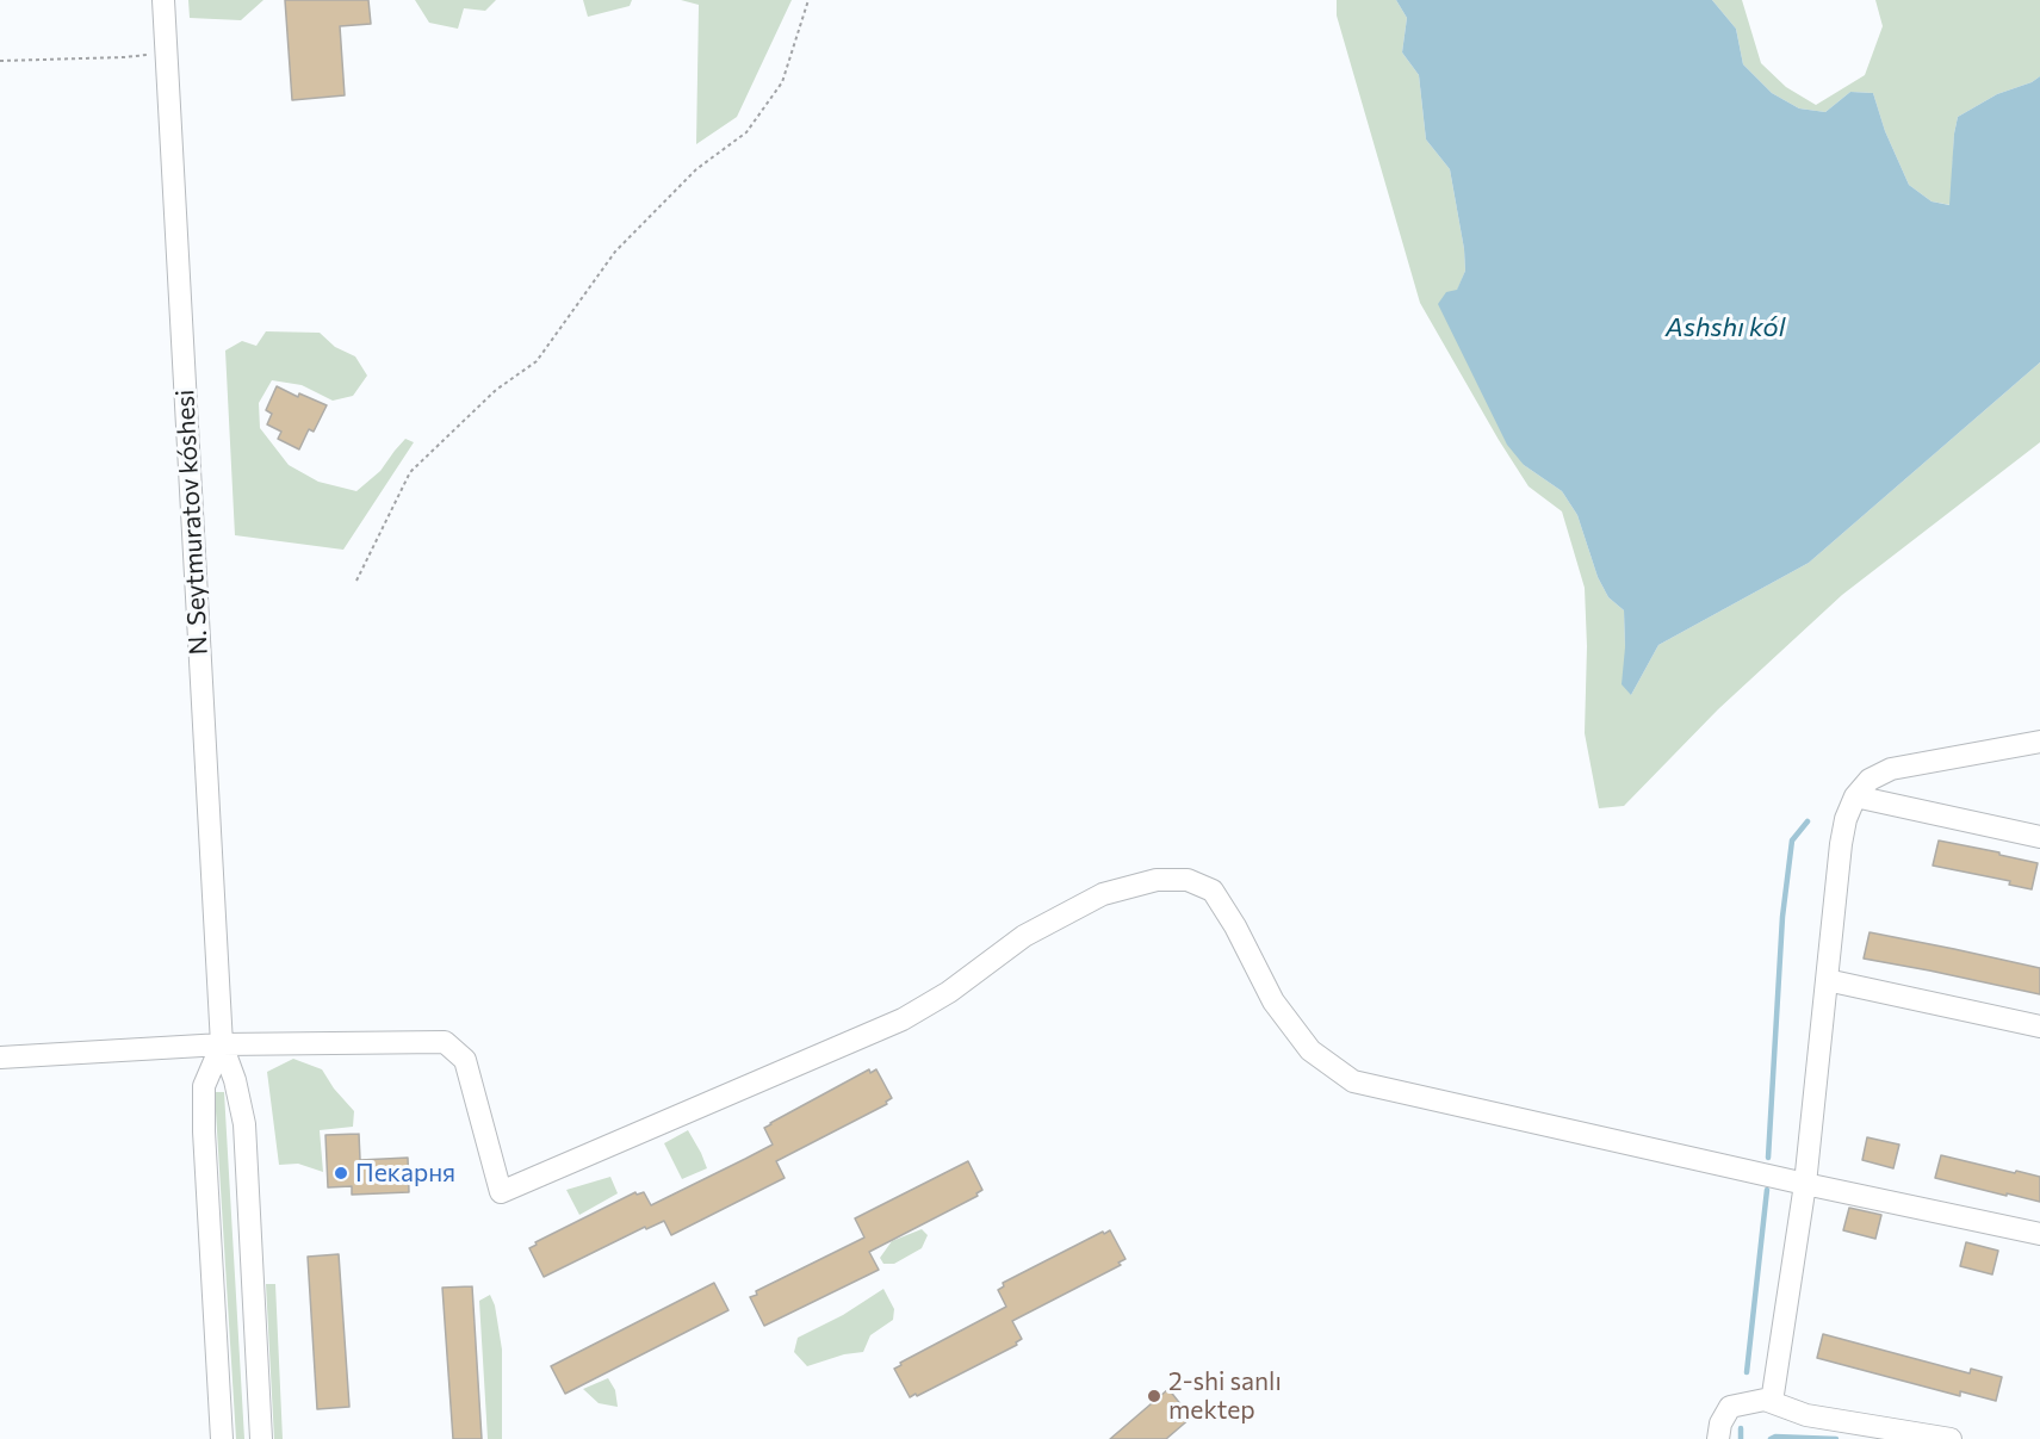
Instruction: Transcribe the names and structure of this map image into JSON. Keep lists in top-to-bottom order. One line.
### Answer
{"streets":{"street":["N. Seytmuratov kóshesi"]},"water":["Ashshı kól"],"places":["Пекарня","2-shi sanlı mektep"]}
